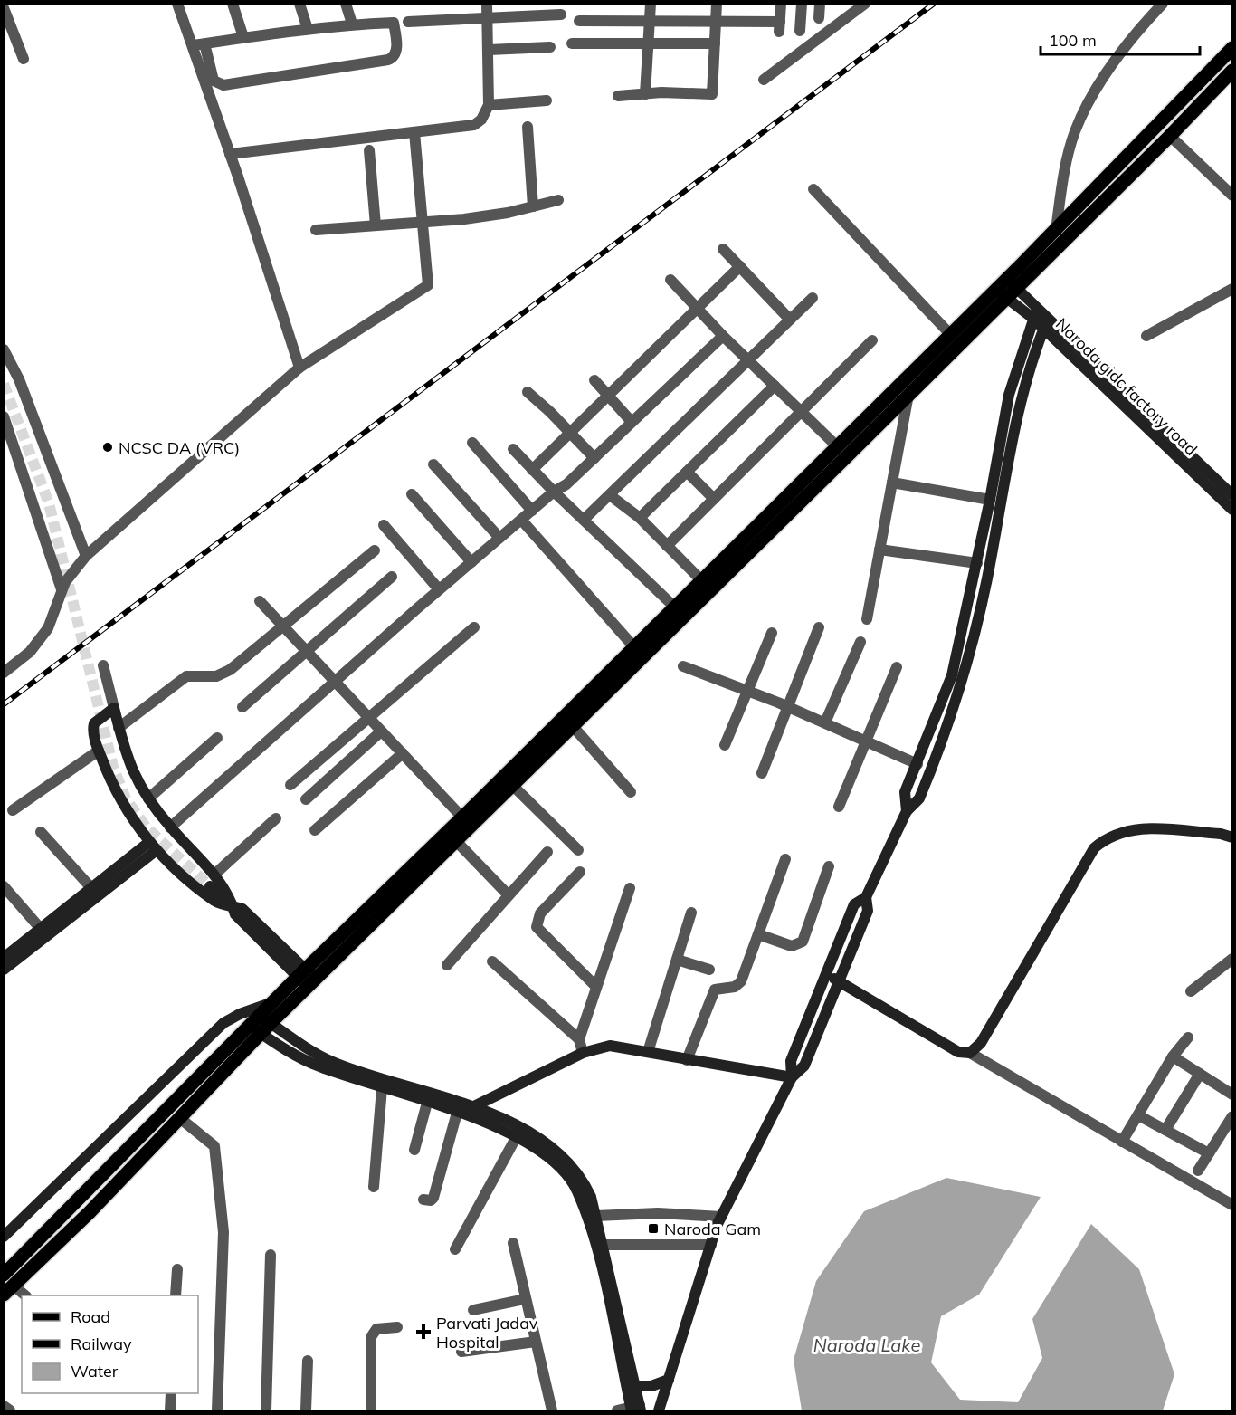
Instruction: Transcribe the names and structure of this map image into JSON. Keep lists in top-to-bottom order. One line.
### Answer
{"streets":{"street":["Naroda gidc factory road"]},"water":["Naroda Lake"],"places":{"other":["NCSC DA (VRC)"],"transit":["Naroda Gam"],"health":["Parvati Jadav Hospital"]},"legend":["Road","Railway","Water"],"scale_bar":"100 m"}
